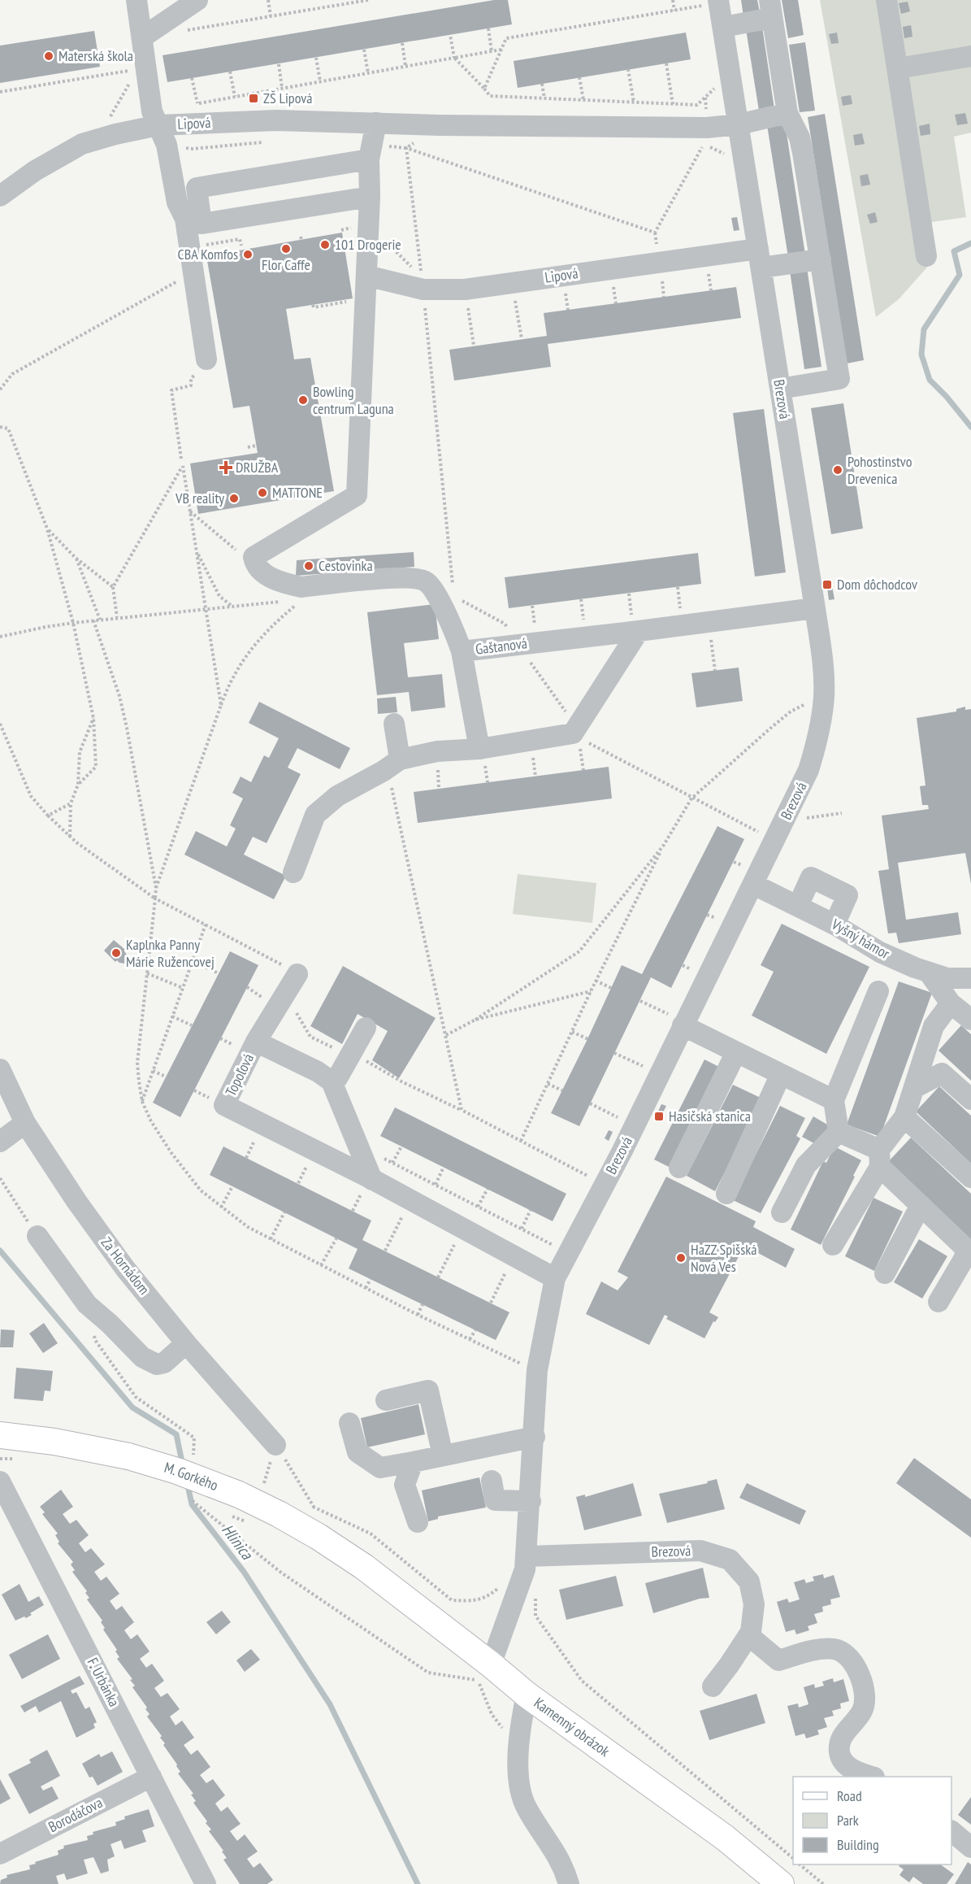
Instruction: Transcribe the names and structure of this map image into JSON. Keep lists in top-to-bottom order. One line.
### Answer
{"streets":{"main road":["M. Gorkého","Kamenný obrázok"],"street":["Lipová","Brezová","Gaštanová","Vyšný hámor","Topoľová","Za Hornádom","F. Urbánka","Borodáčova"]},"crossings":[["Lipová","Brezová"],["Brezová","Gaštanová"],["Brezová","Vyšný hámor"],["Brezová","Topoľová"],["Brezová","Kamenný obrázok"],["M. Gorkého","Kamenný obrázok"],["F. Urbánka","Borodáčova"]],"water":["Hlinica"],"places":{"other":["Materská škola","101 Drogerie","Flor Caffe","CBA Komfos","Bowling centrum Laguna","Pohostinstvo Drevenica","MATTONE","VB reality","Cestovinka","Kaplnka Panny Márie Ružencovej","HaZZ Spišská Nová Ves"],"transit":["ZŠ Lipová","Dom dôchodcov","Hasičská stanica"],"health":["DRUŽBA"]},"legend":["Road","Park","Building"]}
